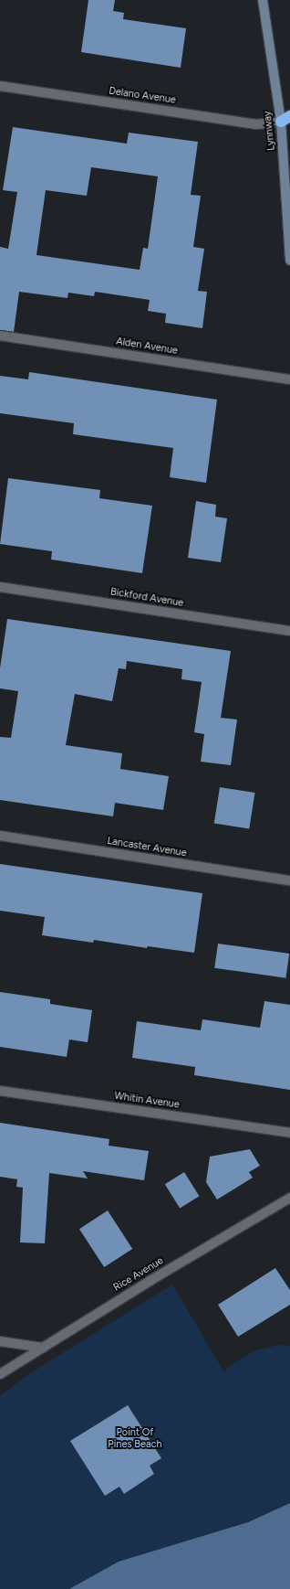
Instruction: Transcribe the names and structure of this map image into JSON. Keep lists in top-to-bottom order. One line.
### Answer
{"streets":{"main road":["Lynnway"],"street":["Delano Avenue","Alden Avenue","Bickford Avenue","Lancaster Avenue","Whitin Avenue","Rice Avenue"]},"crossings":[["Delano Avenue","Lynnway"]],"parks":["Point Of Pines Beach"]}
